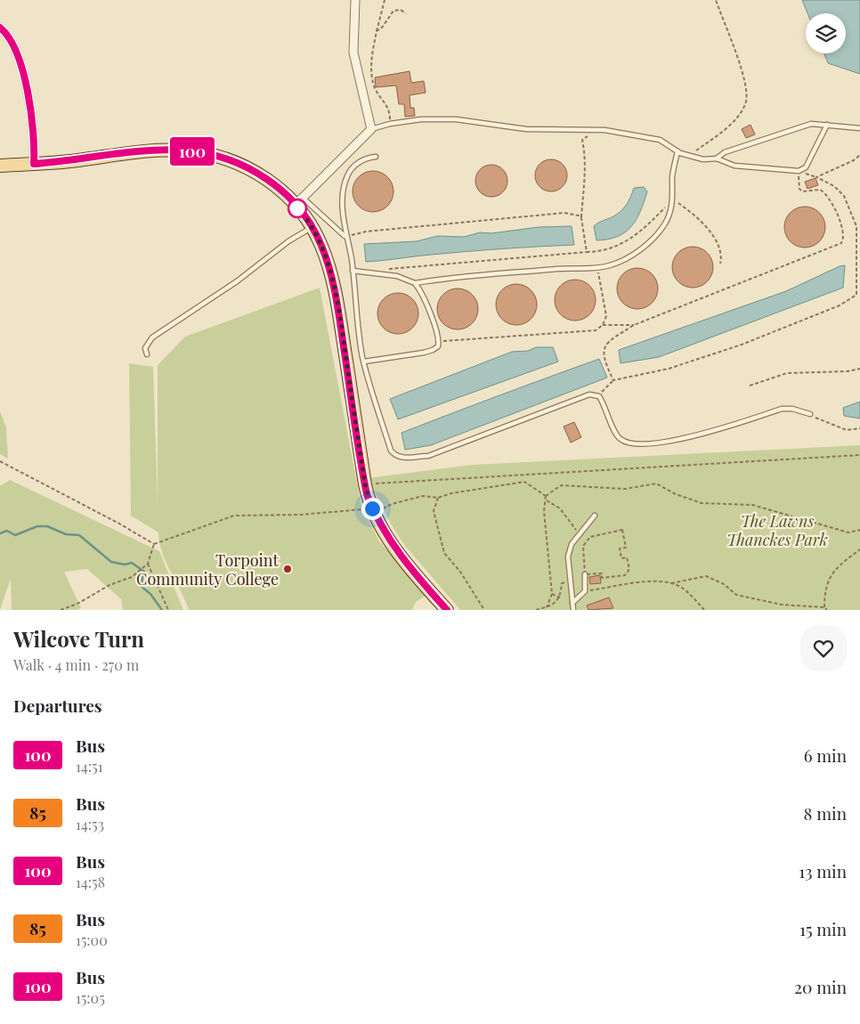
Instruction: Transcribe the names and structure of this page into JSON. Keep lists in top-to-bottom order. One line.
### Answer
{"parks":["The Lawns Thanckes Park"],"places":["Torpoint Community College"],"lines":["bus line 100"],"page":{"on_map":"100","heading":[["Wilcove Turn","Walk · 4 min · 270 m"],"Departures"],"list":[{"mark":"100","name":"Bus","note":"14:51","value":"6 min"},{"mark":"85","name":"Bus","note":"14:53","value":"8 min"},{"mark":"100","name":"Bus","note":"14:58","value":"13 min"},{"mark":"85","name":"Bus","note":"15:00","value":"15 min"},{"mark":"100","name":"Bus","note":"15:05","value":"20 min"}]}}
